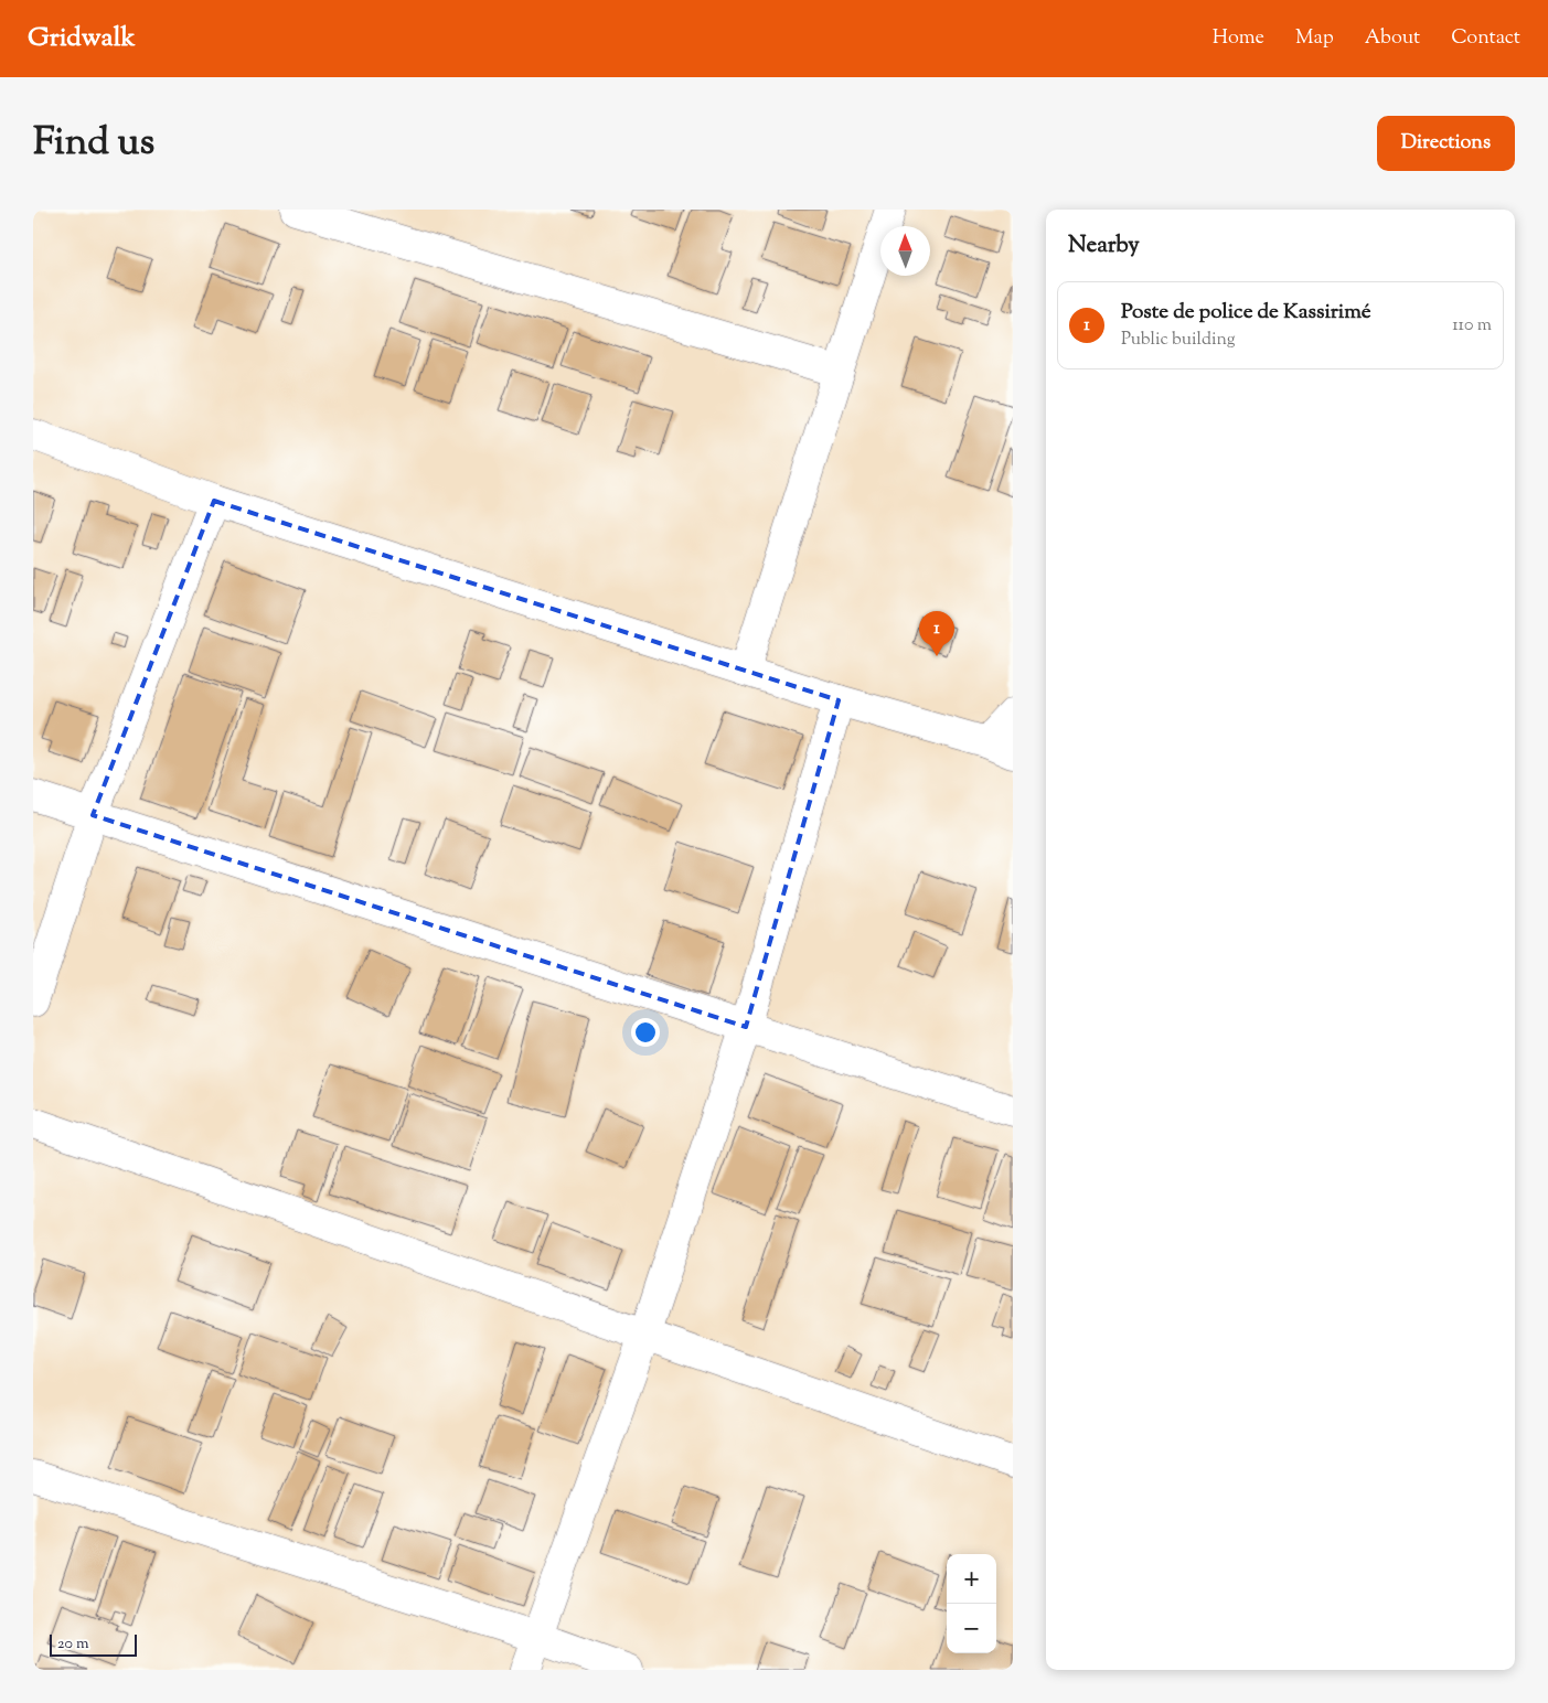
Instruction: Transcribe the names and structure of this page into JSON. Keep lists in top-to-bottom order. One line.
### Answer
{"scale_bar":"20 m","north":"top","page":{"header":"Gridwalk","nav":["Home","Map","About","Contact"],"title":"Find us","buttons":"Directions","heading":"Nearby","list":[{"mark":"1","name":"Poste de police de Kassirimé","note":"Public building","value":"110 m"}],"pins":"1","map_buttons":["+","−"],"scale":"20 m"}}
